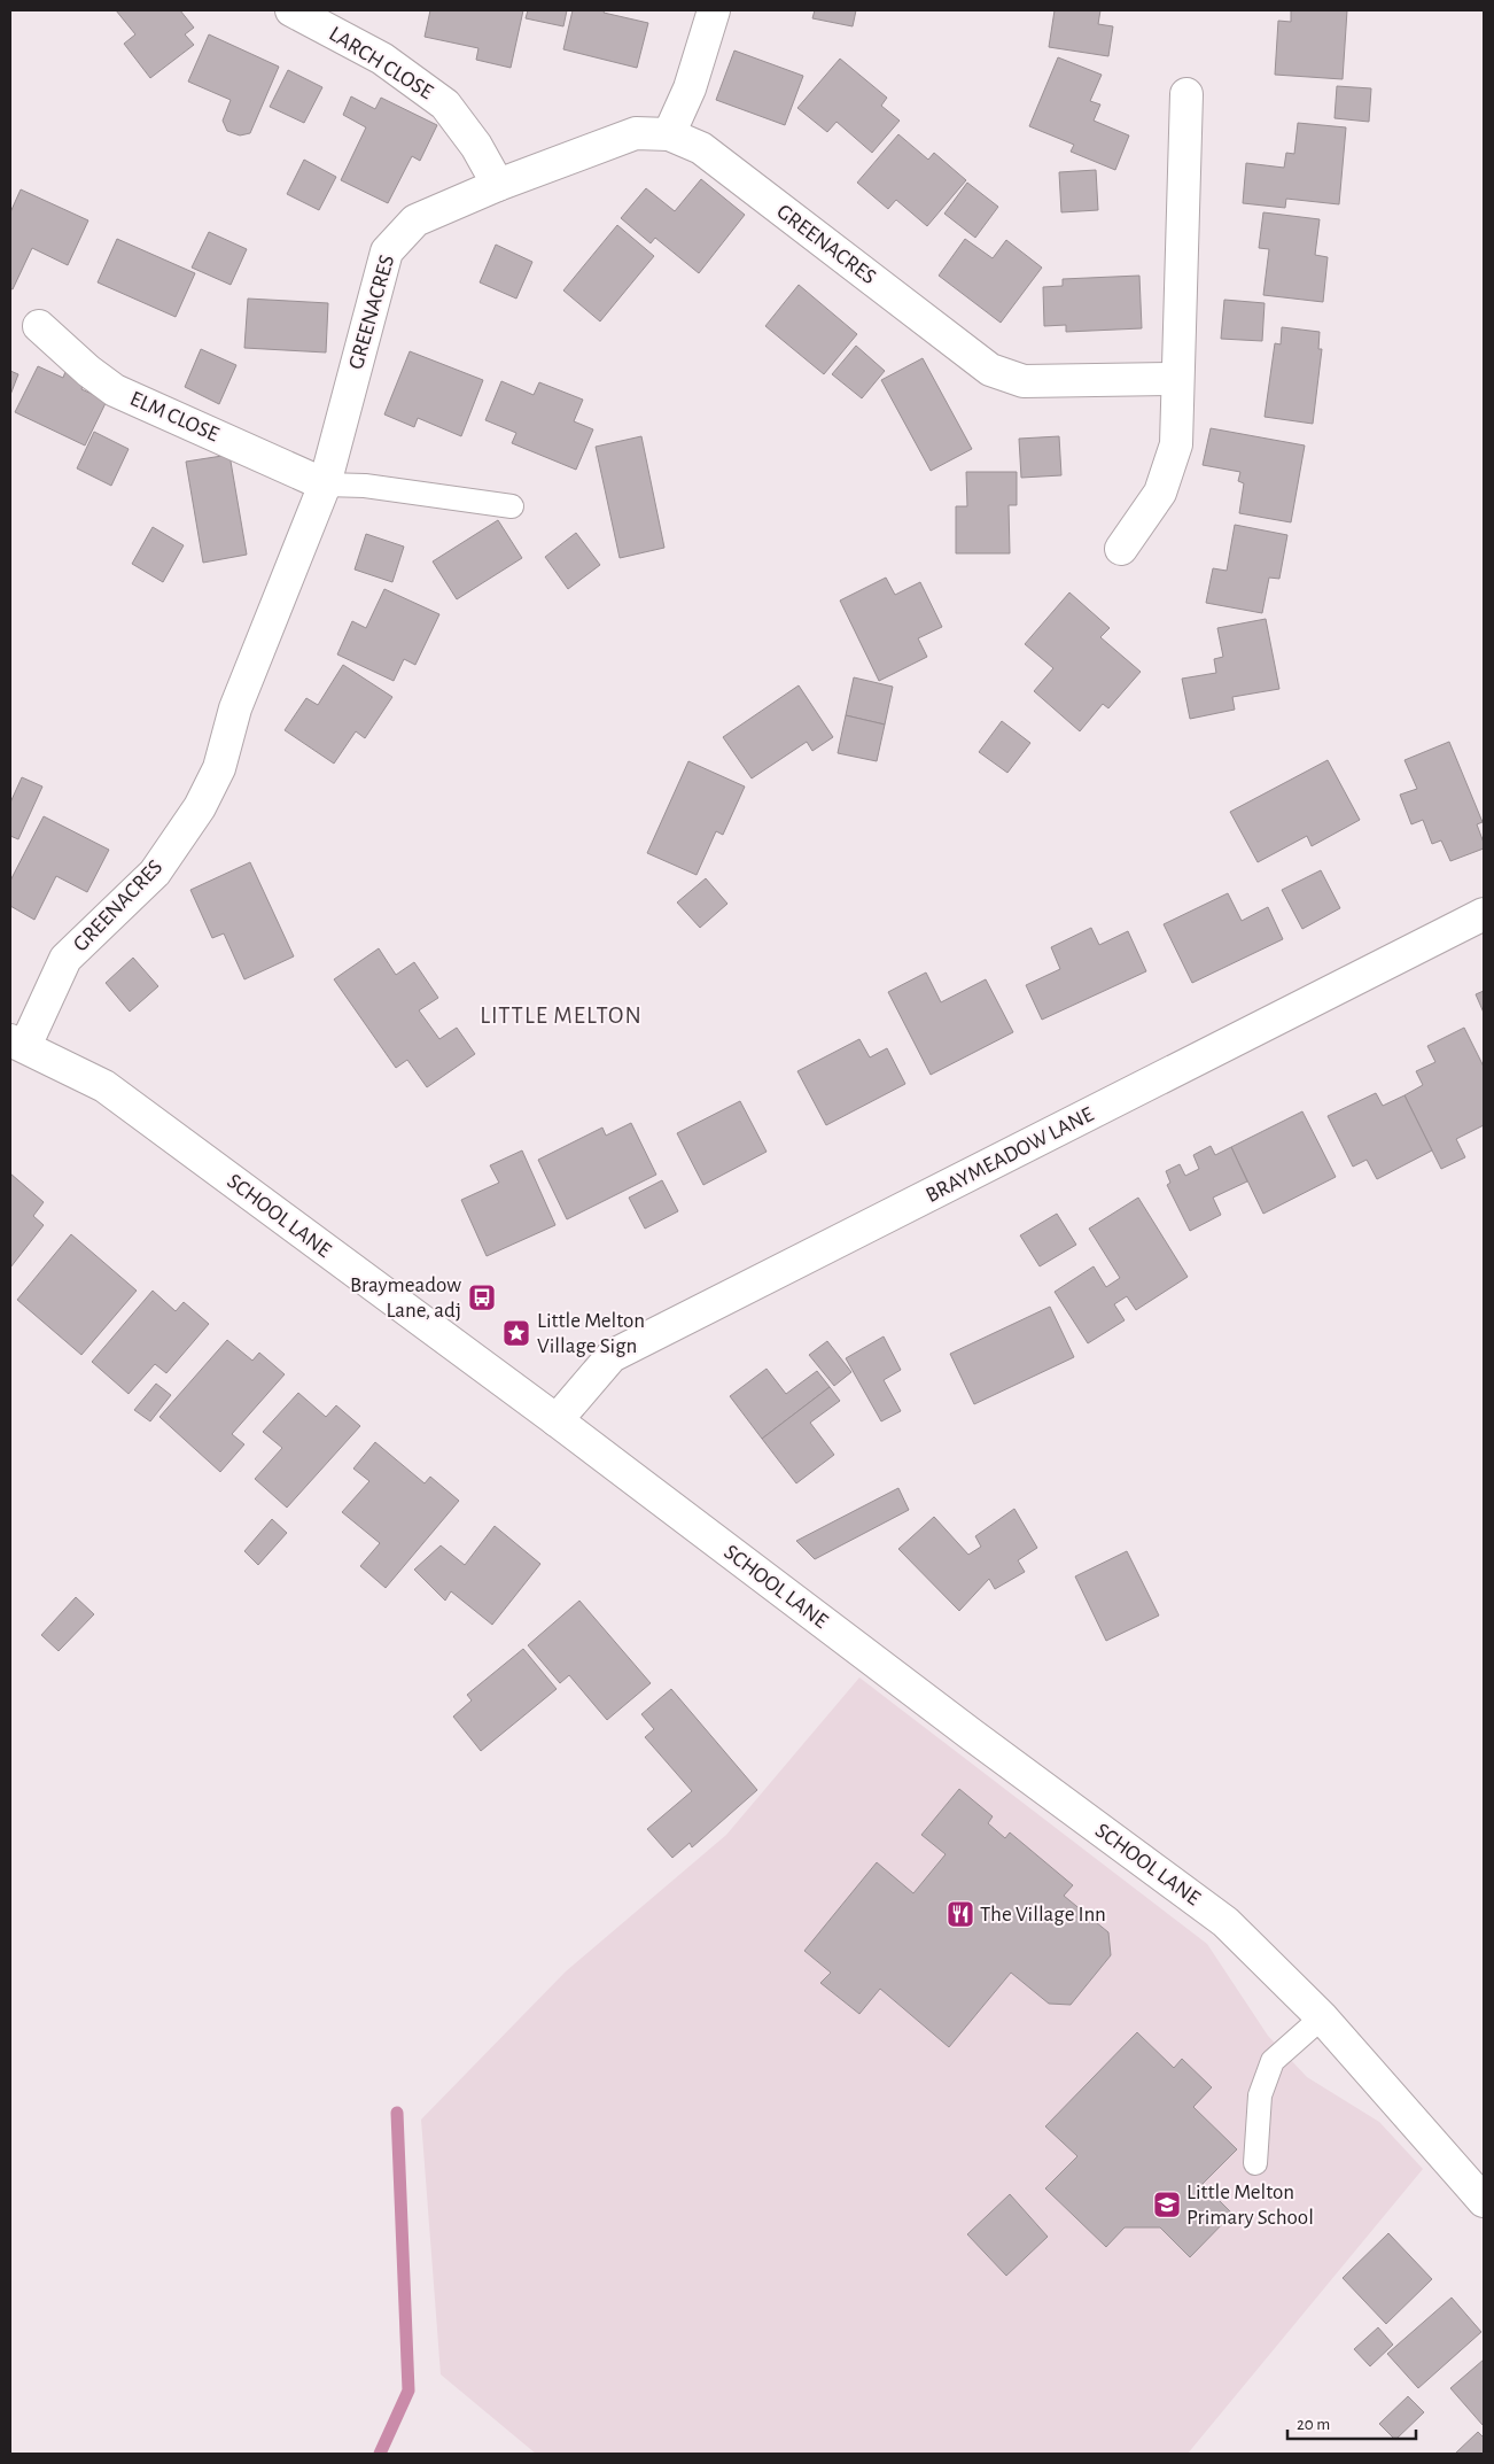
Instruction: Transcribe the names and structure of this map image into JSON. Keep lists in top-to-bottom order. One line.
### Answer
{"streets":{"street":["LARCH CLOSE","GREENACRES","ELM CLOSE","BRAYMEADOW LANE","SCHOOL LANE"]},"crossings":[["LARCH CLOSE","GREENACRES"],["GREENACRES","ELM CLOSE"],["GREENACRES","SCHOOL LANE"],["BRAYMEADOW LANE","SCHOOL LANE"]],"districts":["LITTLE MELTON"],"places":{"bus stop":["Braymeadow Lane, adj"],"place":["Little Melton Village Sign"],"restaurant":["The Village Inn"],"school or university":["Little Melton Primary School"]},"scale_bar":"20 m"}
